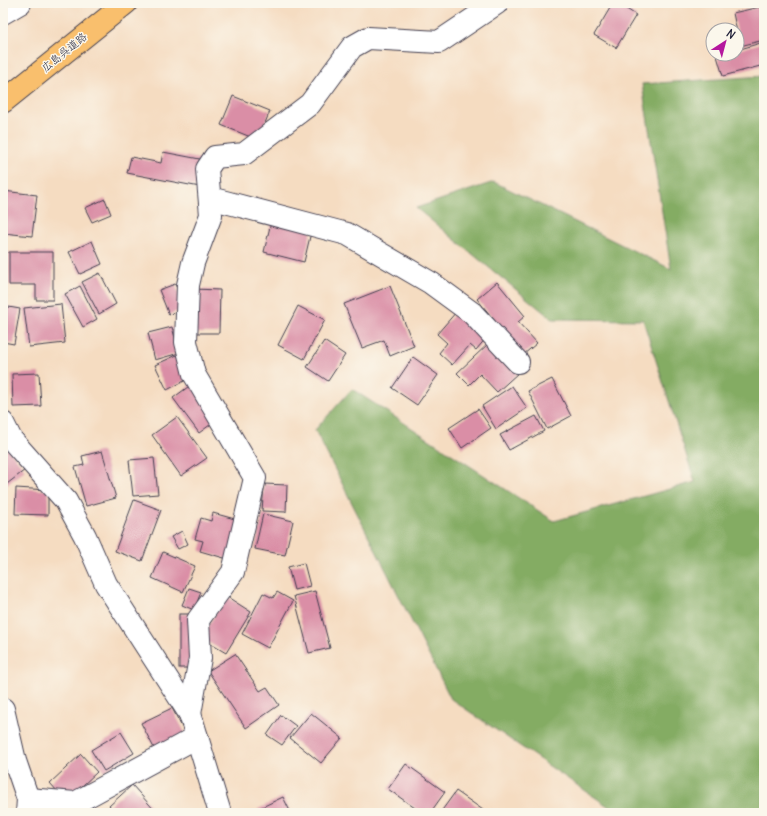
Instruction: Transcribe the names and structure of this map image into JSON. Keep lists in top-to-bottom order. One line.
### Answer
{"streets":{"highway":["広島呉道路"]},"north":"top right"}
